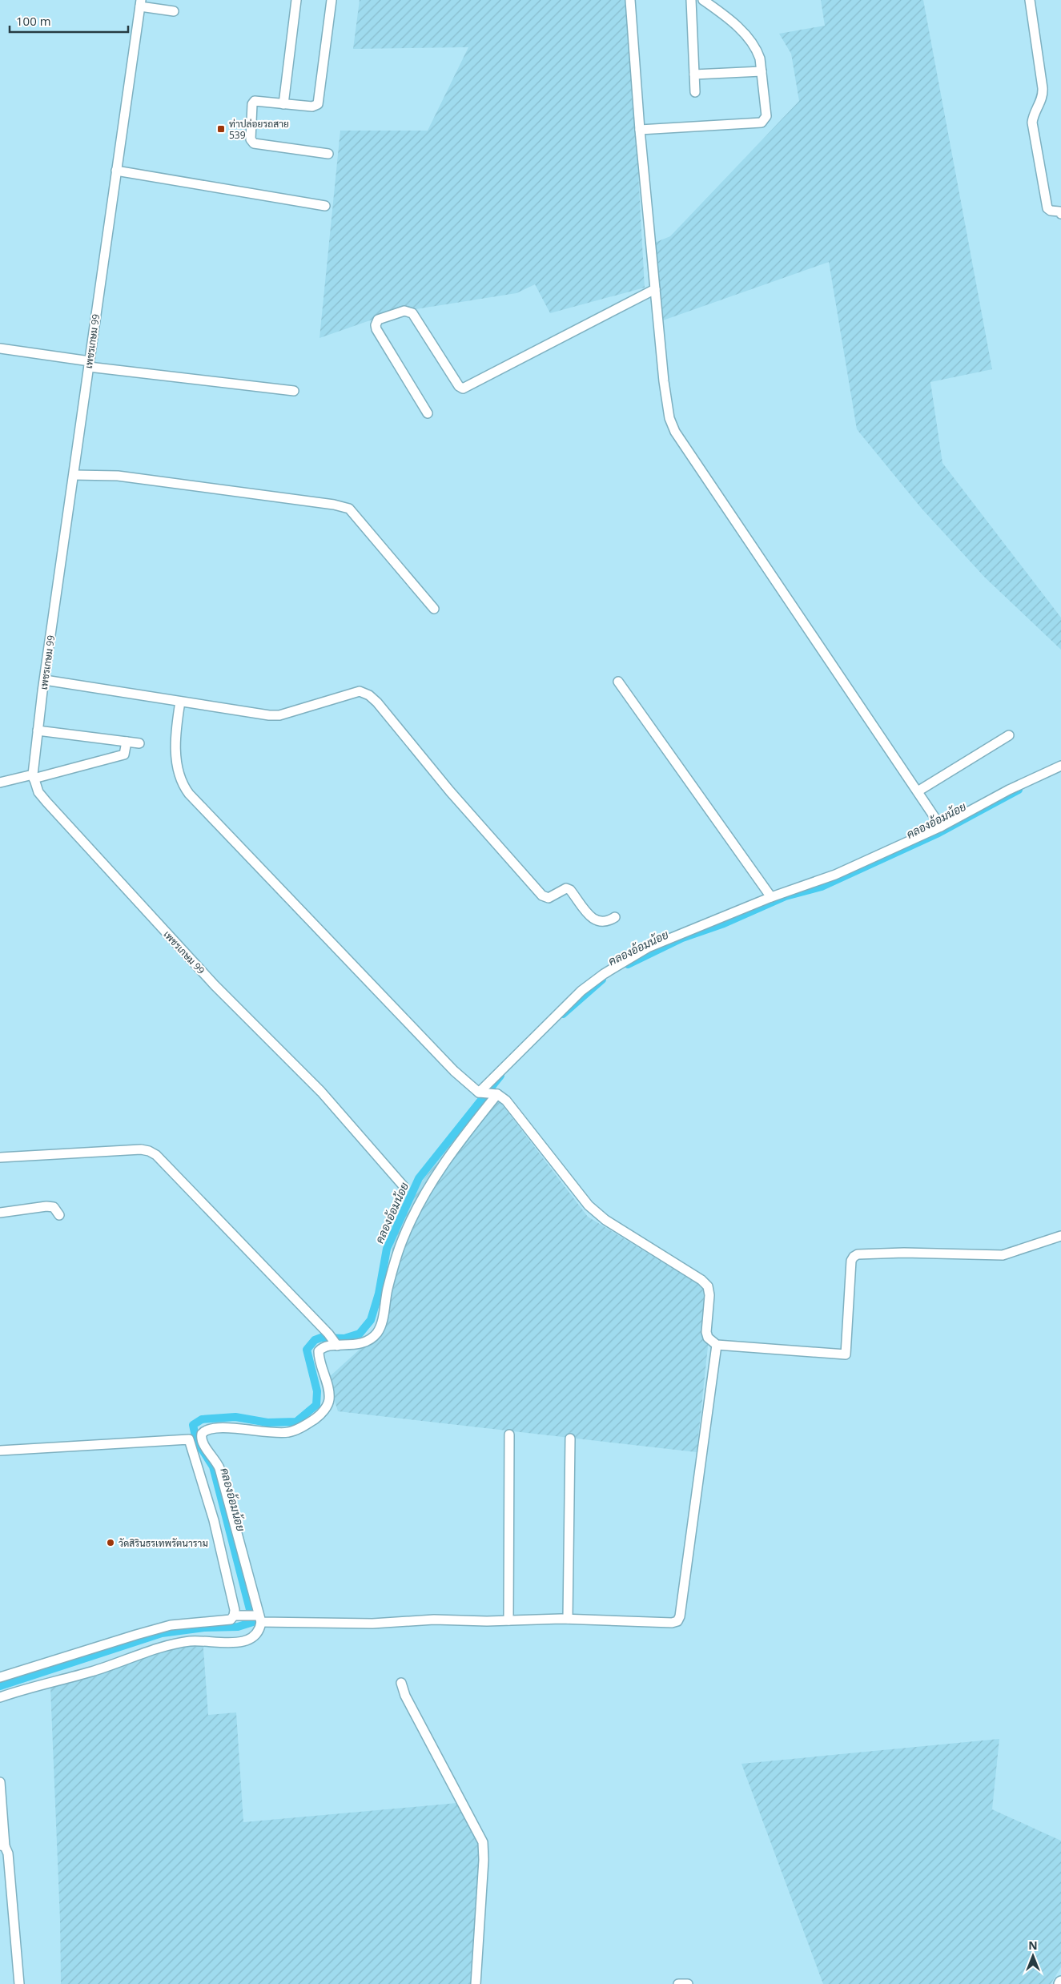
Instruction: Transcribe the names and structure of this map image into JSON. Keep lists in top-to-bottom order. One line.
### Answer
{"streets":{"street":["เพชรเกษม 99"]},"water":["คลองอ้อมน้อย"],"places":{"transit":["ท่าปล่อยรถสาย 539"],"other":["วัดสิรินธรเทพรัตนาราม"]},"scale_bar":"100 m","north":"top"}
